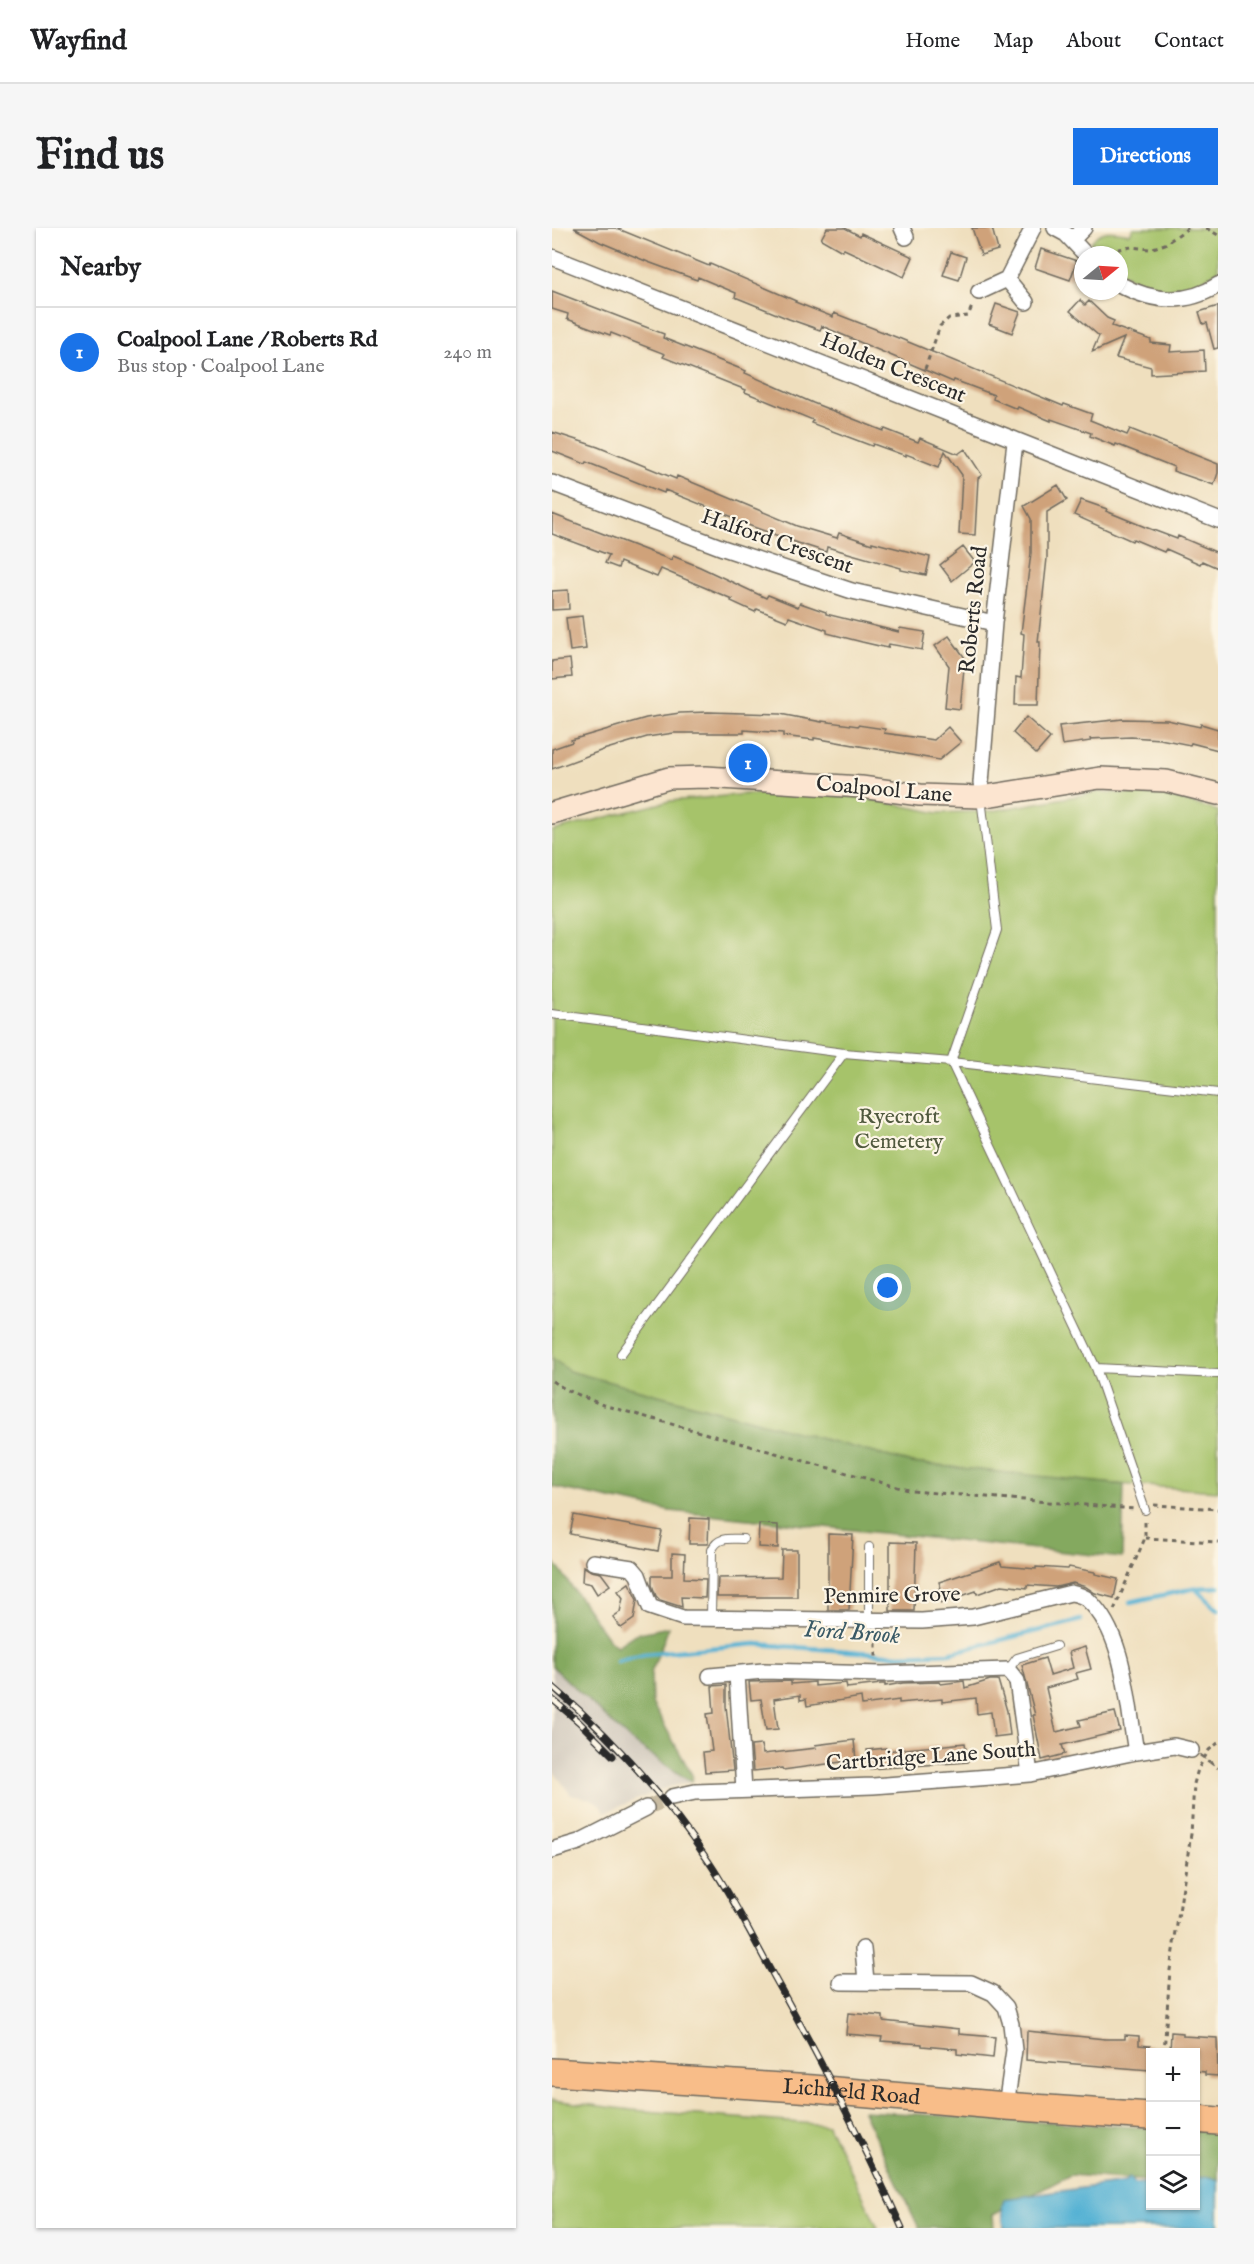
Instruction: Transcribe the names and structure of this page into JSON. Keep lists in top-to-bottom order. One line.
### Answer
{"streets":{"highway":["Lichfield Road"],"street":["Holden Crescent","Halford Crescent","Roberts Road","Coalpool Lane","Penmire Grove","Cartbridge Lane South"]},"crossings":[["Holden Crescent","Roberts Road"],["Halford Crescent","Roberts Road"],["Roberts Road","Coalpool Lane"],["Penmire Grove","Cartbridge Lane South"]],"water":["Ford Brook"],"parks":["Ryecroft Cemetery"],"north":"right","page":{"header":"Wayfind","nav":["Home","Map","About","Contact"],"buttons":"Directions","title":"Find us","heading":"Nearby","list":[{"mark":"1","name":"Coalpool Lane / Roberts Rd","note":"Bus stop · Coalpool Lane","value":"240 m"}],"pins":"1","map_buttons":["+","−"]}}
